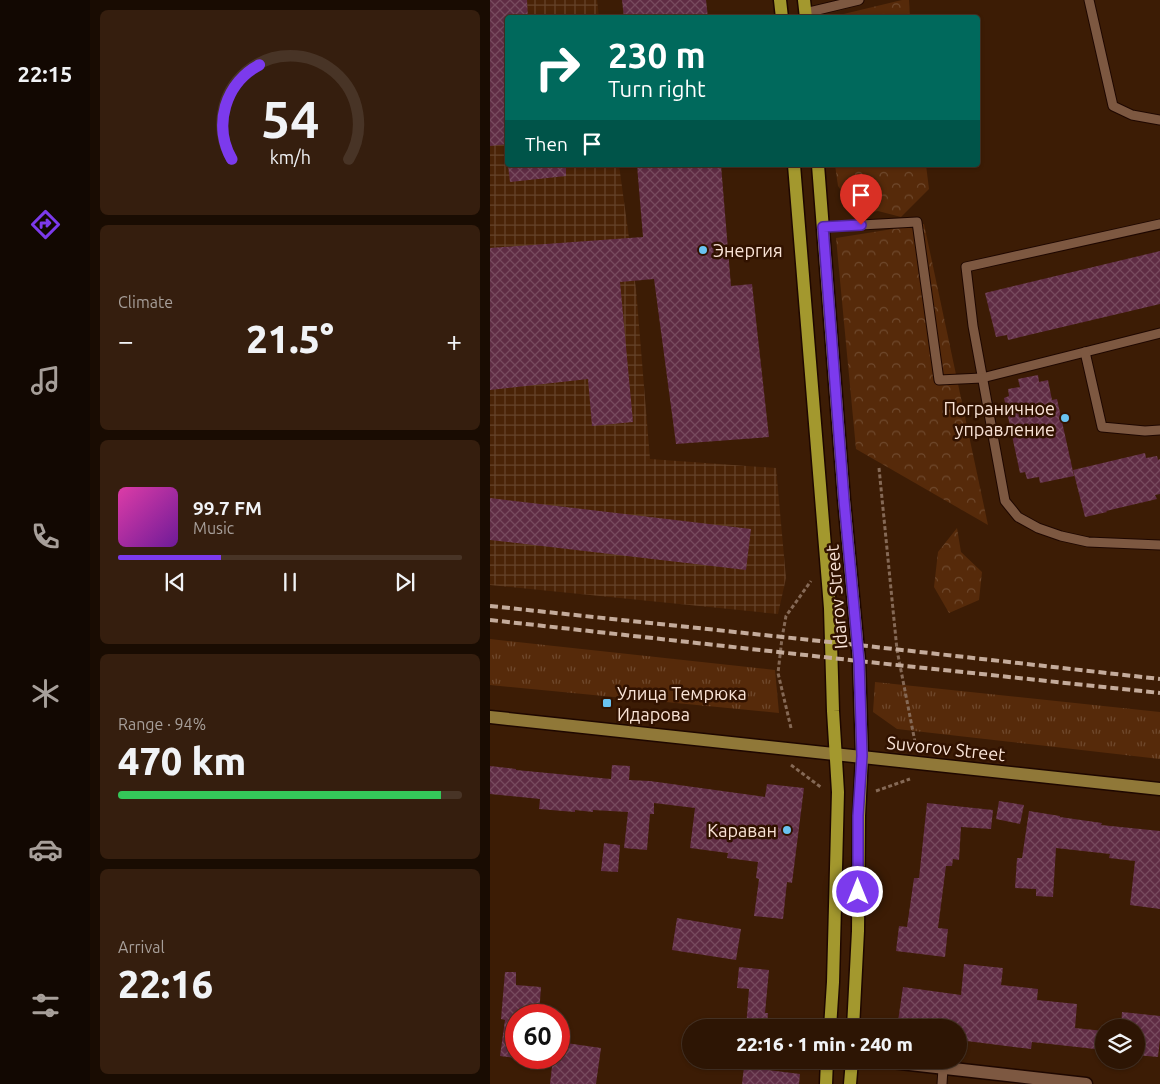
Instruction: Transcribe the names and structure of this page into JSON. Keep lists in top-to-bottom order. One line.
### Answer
{"streets":{"main road":["Idarov Street"],"street":["Suvorov Street"]},"crossings":[["Idarov Street","Suvorov Street"]],"places":{"other":["Энергия","Пограничное управление","Караван"],"transit":["Улица Темрюка Идарова"]},"page":{"tabs":"22:15","turn":["230 m","Turn right"],"then":"Then","tile":["Climate",["Range · 94%","470 km"],["Arrival","22:16"]],"heat":["−","21.5°","+"],"song":["99.7 FM","Music"],"limit":"60","trip":"22:16 · 1 min · 240 m","gauge":["54","km/h"]}}
